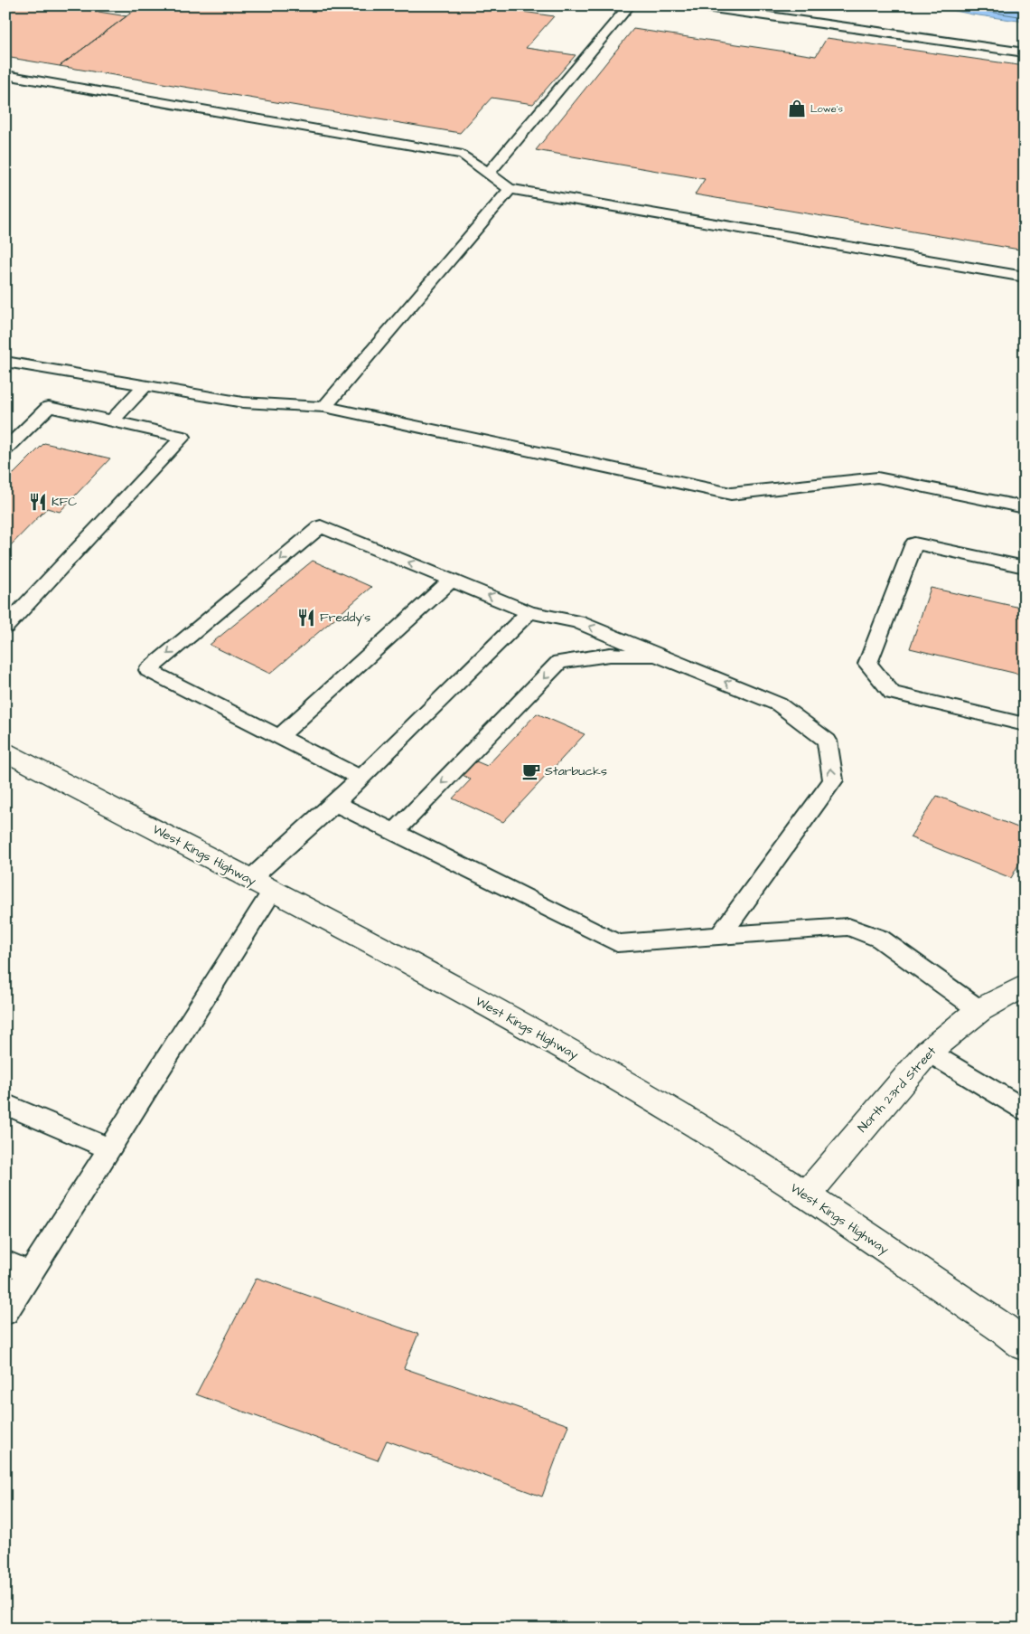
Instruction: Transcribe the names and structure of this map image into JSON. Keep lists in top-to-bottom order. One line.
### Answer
{"streets":{"main road":["West Kings Highway","North 23rd Street"]},"crossings":[["West Kings Highway","North 23rd Street"]],"places":{"shop":["Lowe's"],"restaurant":["KFC","Freddy's"],"cafe":["Starbucks"]}}
